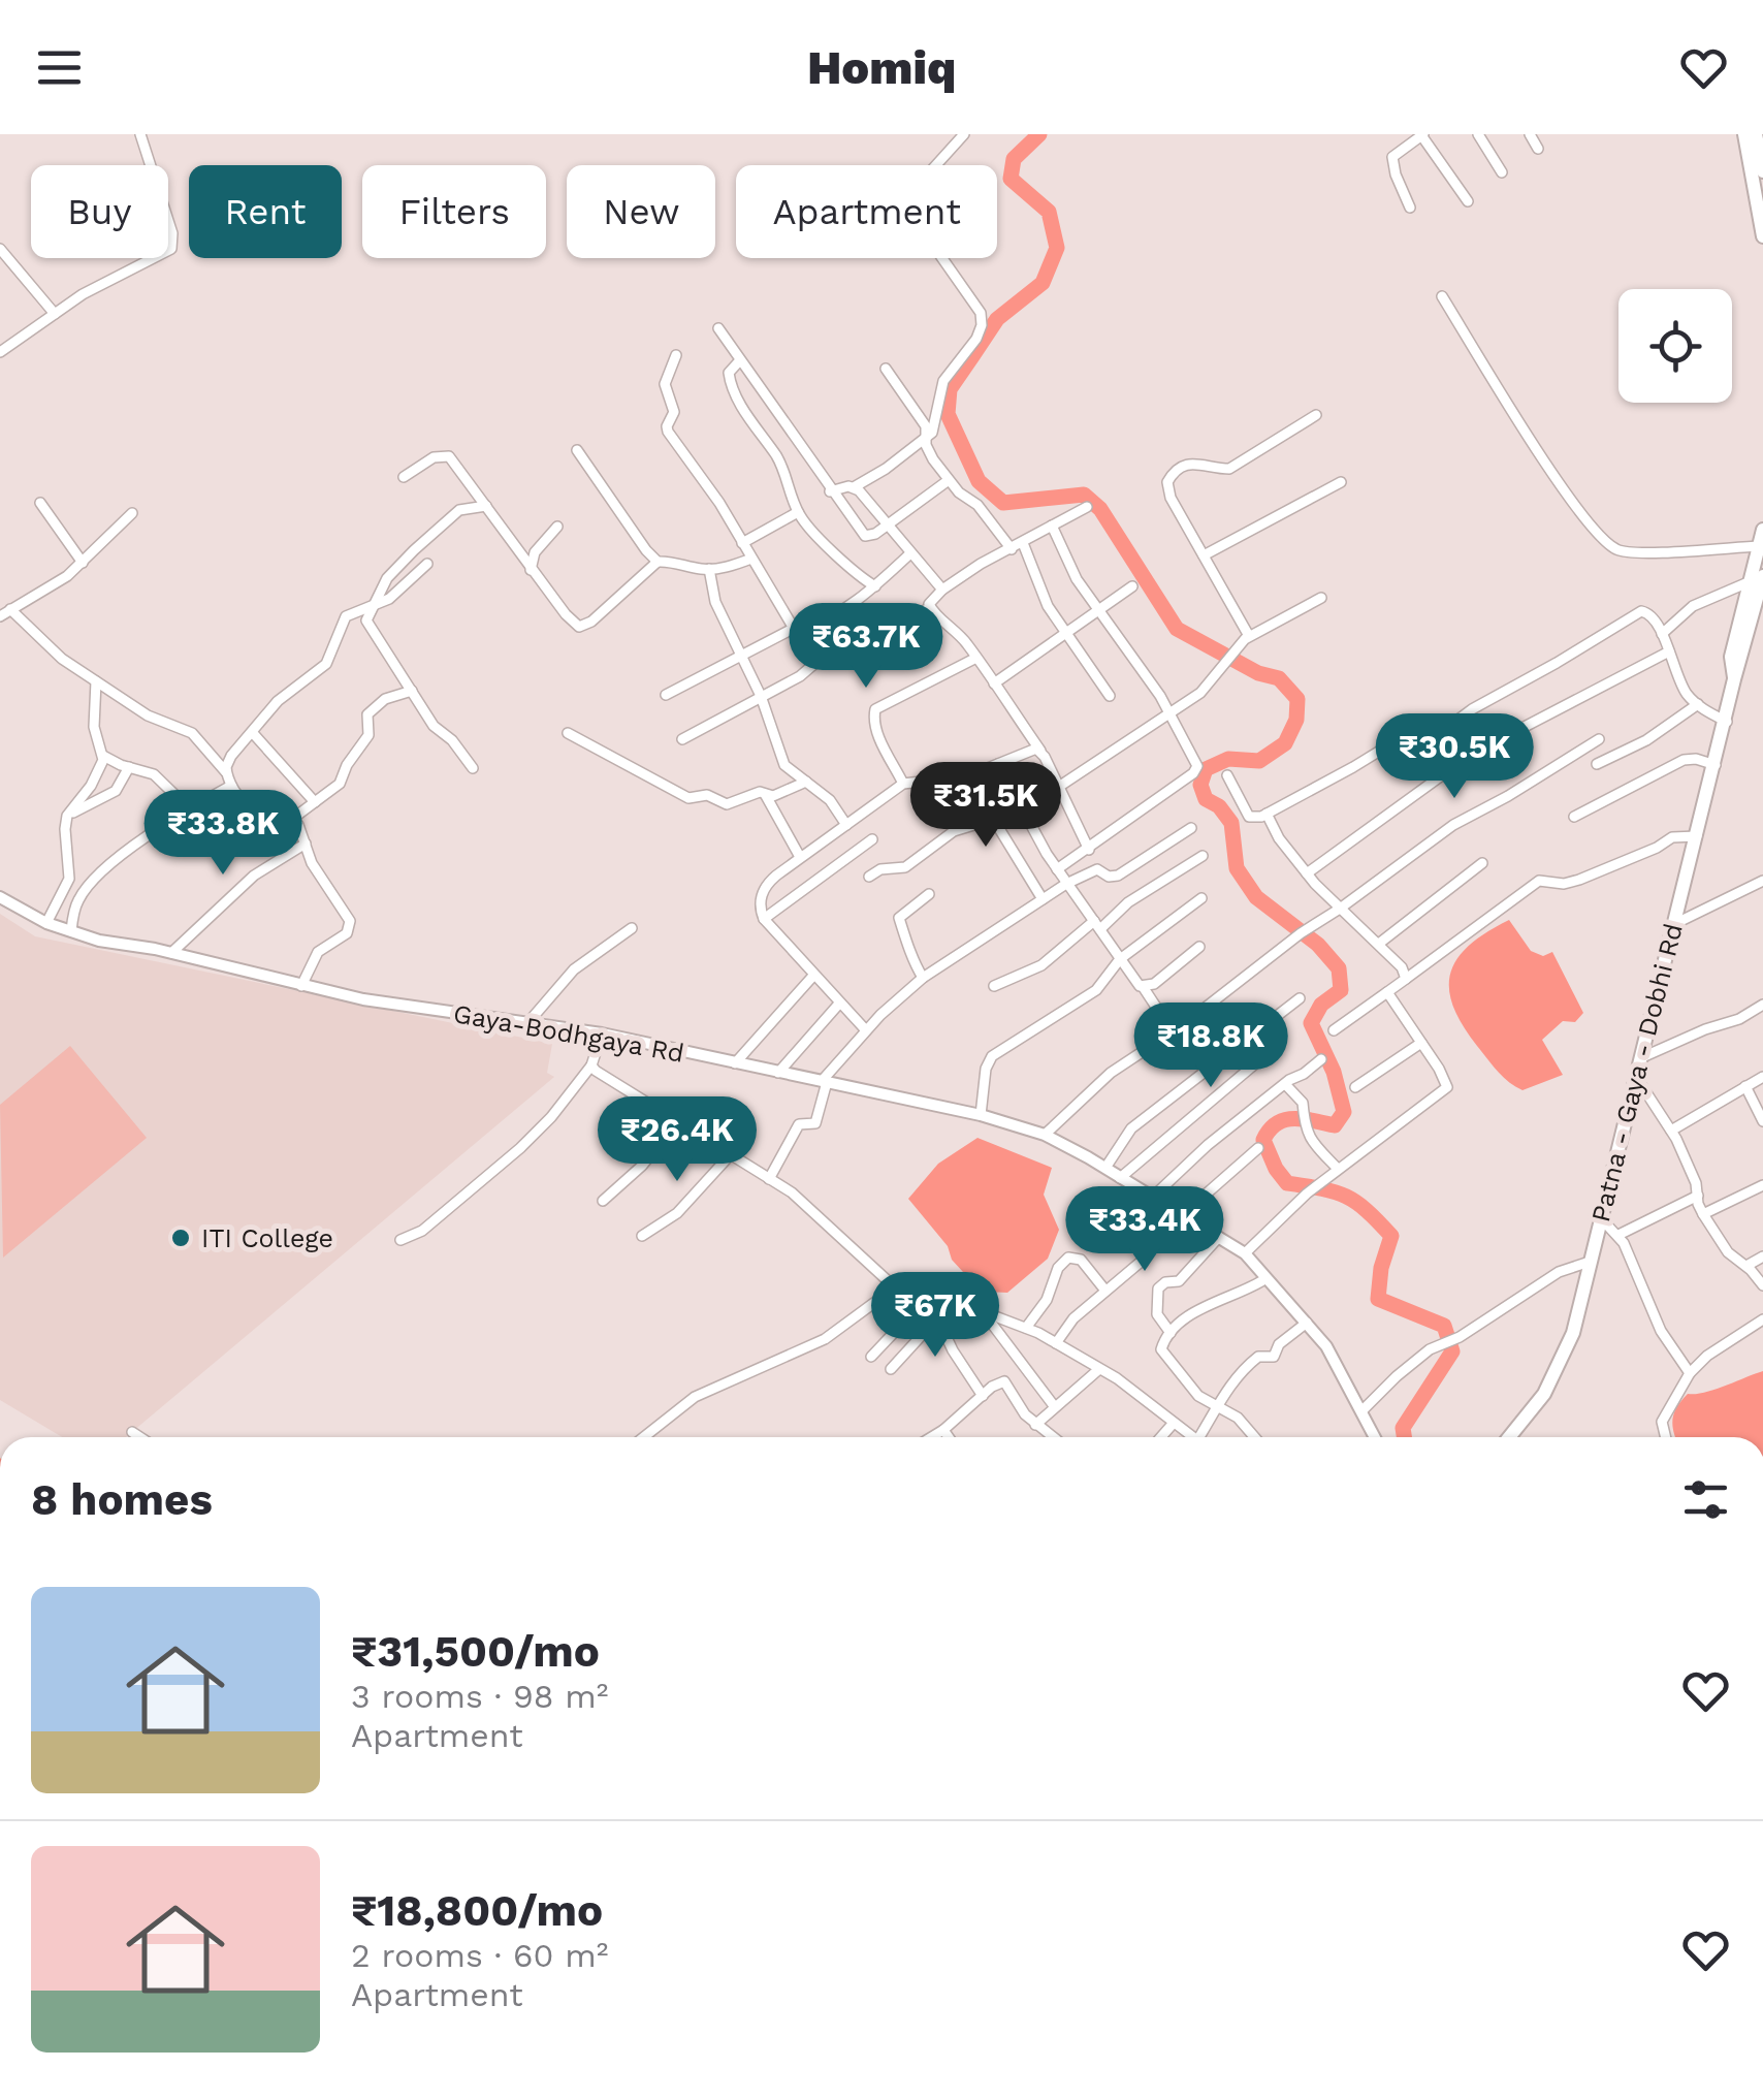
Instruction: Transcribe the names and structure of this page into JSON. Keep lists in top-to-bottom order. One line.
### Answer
{"streets":{"main road":["Patna - Gaya - Dobhi Rd"],"street":["Gaya-Bodhgaya Rd"]},"places":["ITI College"],"page":{"header":"Homiq","chip":["Buy","Rent","Filters","New","Apartment"],"price":["₹63.7K","₹30.5K","₹31.5K","₹33.8K","₹18.8K","₹26.4K","₹33.4K","₹67K"],"heading":"8 homes","list":[{"name":"₹31,500/mo","note":"3 rooms · 98 m² · Apartment"},{"name":"₹18,800/mo","note":"2 rooms · 60 m² · Apartment"}]}}
